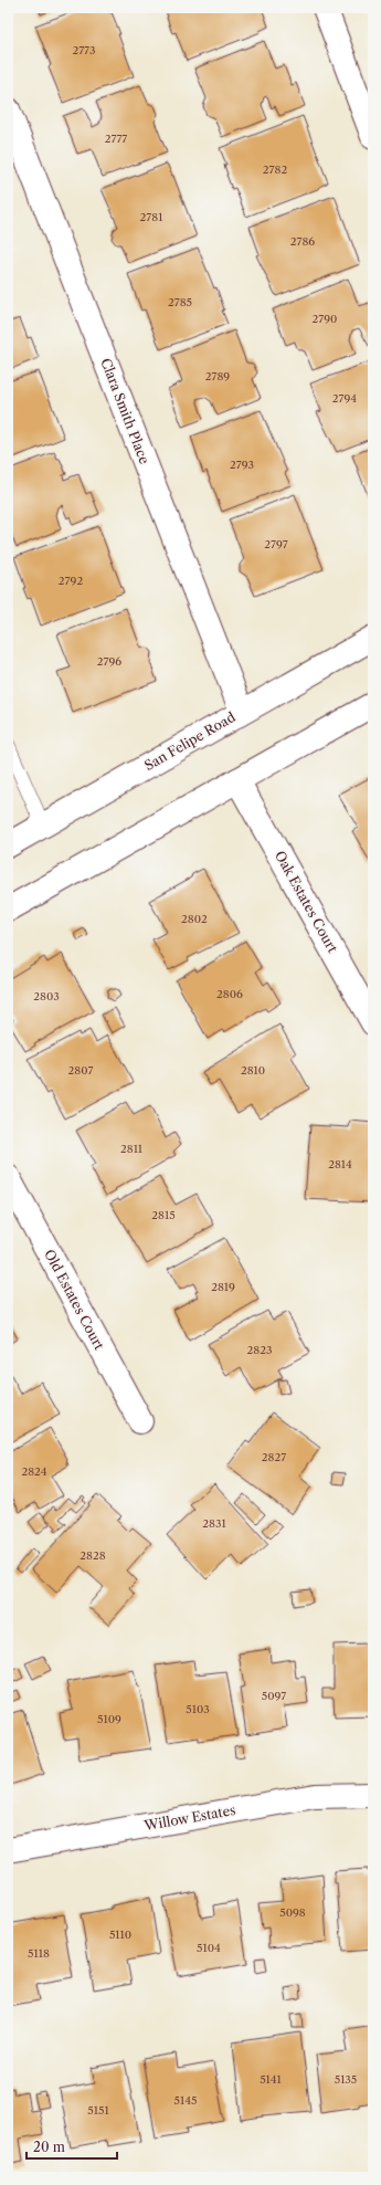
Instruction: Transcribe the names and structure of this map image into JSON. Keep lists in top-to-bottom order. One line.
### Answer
{"streets":{"street":["Clara Smith Place","San Felipe Road","Oak Estates Court","Old Estates Court","Willow Estates"]},"crossings":[["Clara Smith Place","San Felipe Road"]],"house_numbers":["2773","2777","2782","2781","2786","2785","2790","2789","2794","2793","2797","2792","2796","2802","2806","2803","2807","2810","2811","2814","2815","2819","2823","2827","2824","2831","2828","5097","5103","5109","5098","5110","5104","5118","5141","5135","5145","5151"],"scale_bar":"20 m"}
